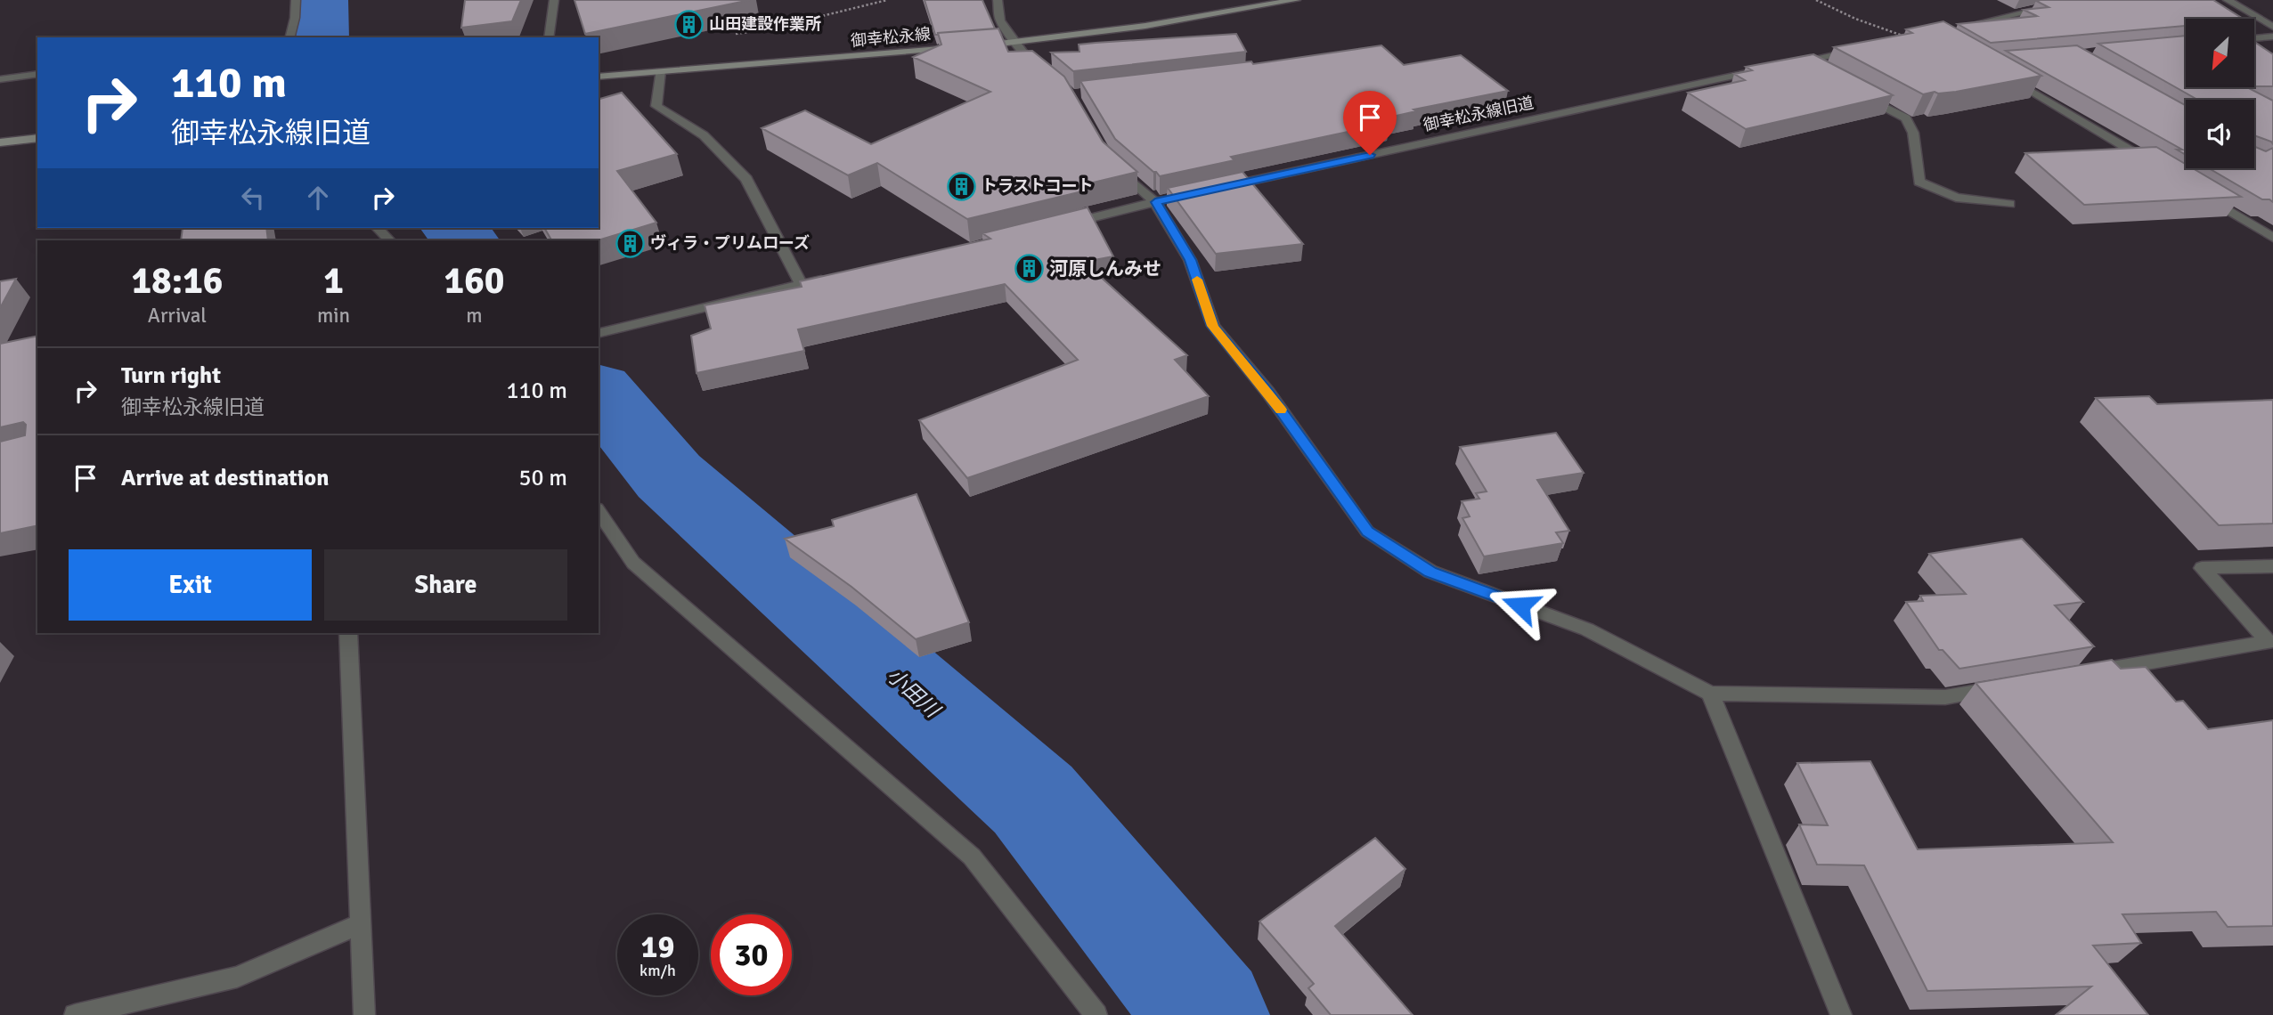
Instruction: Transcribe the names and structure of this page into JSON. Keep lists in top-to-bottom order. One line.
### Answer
{"streets":{"main road":["御幸松永線"],"street":["御幸松永線旧道"]},"water":["小田川"],"places":{"building":["山田建設作業所","トラストコート","ヴィラ・プリムローズ","河原しんみせ"]},"north":"bottom left","page":{"turn":["110 m","御幸松永線旧道"],"eta":["18:16","Arrival","1","min","160","m"],"list":[{"name":"Turn right","note":"御幸松永線旧道","value":"110 m"},{"name":"Arrive at destination","value":"50 m"}],"buttons":["Exit","Share"],"speed":"19 km/h","limit":"30"}}
